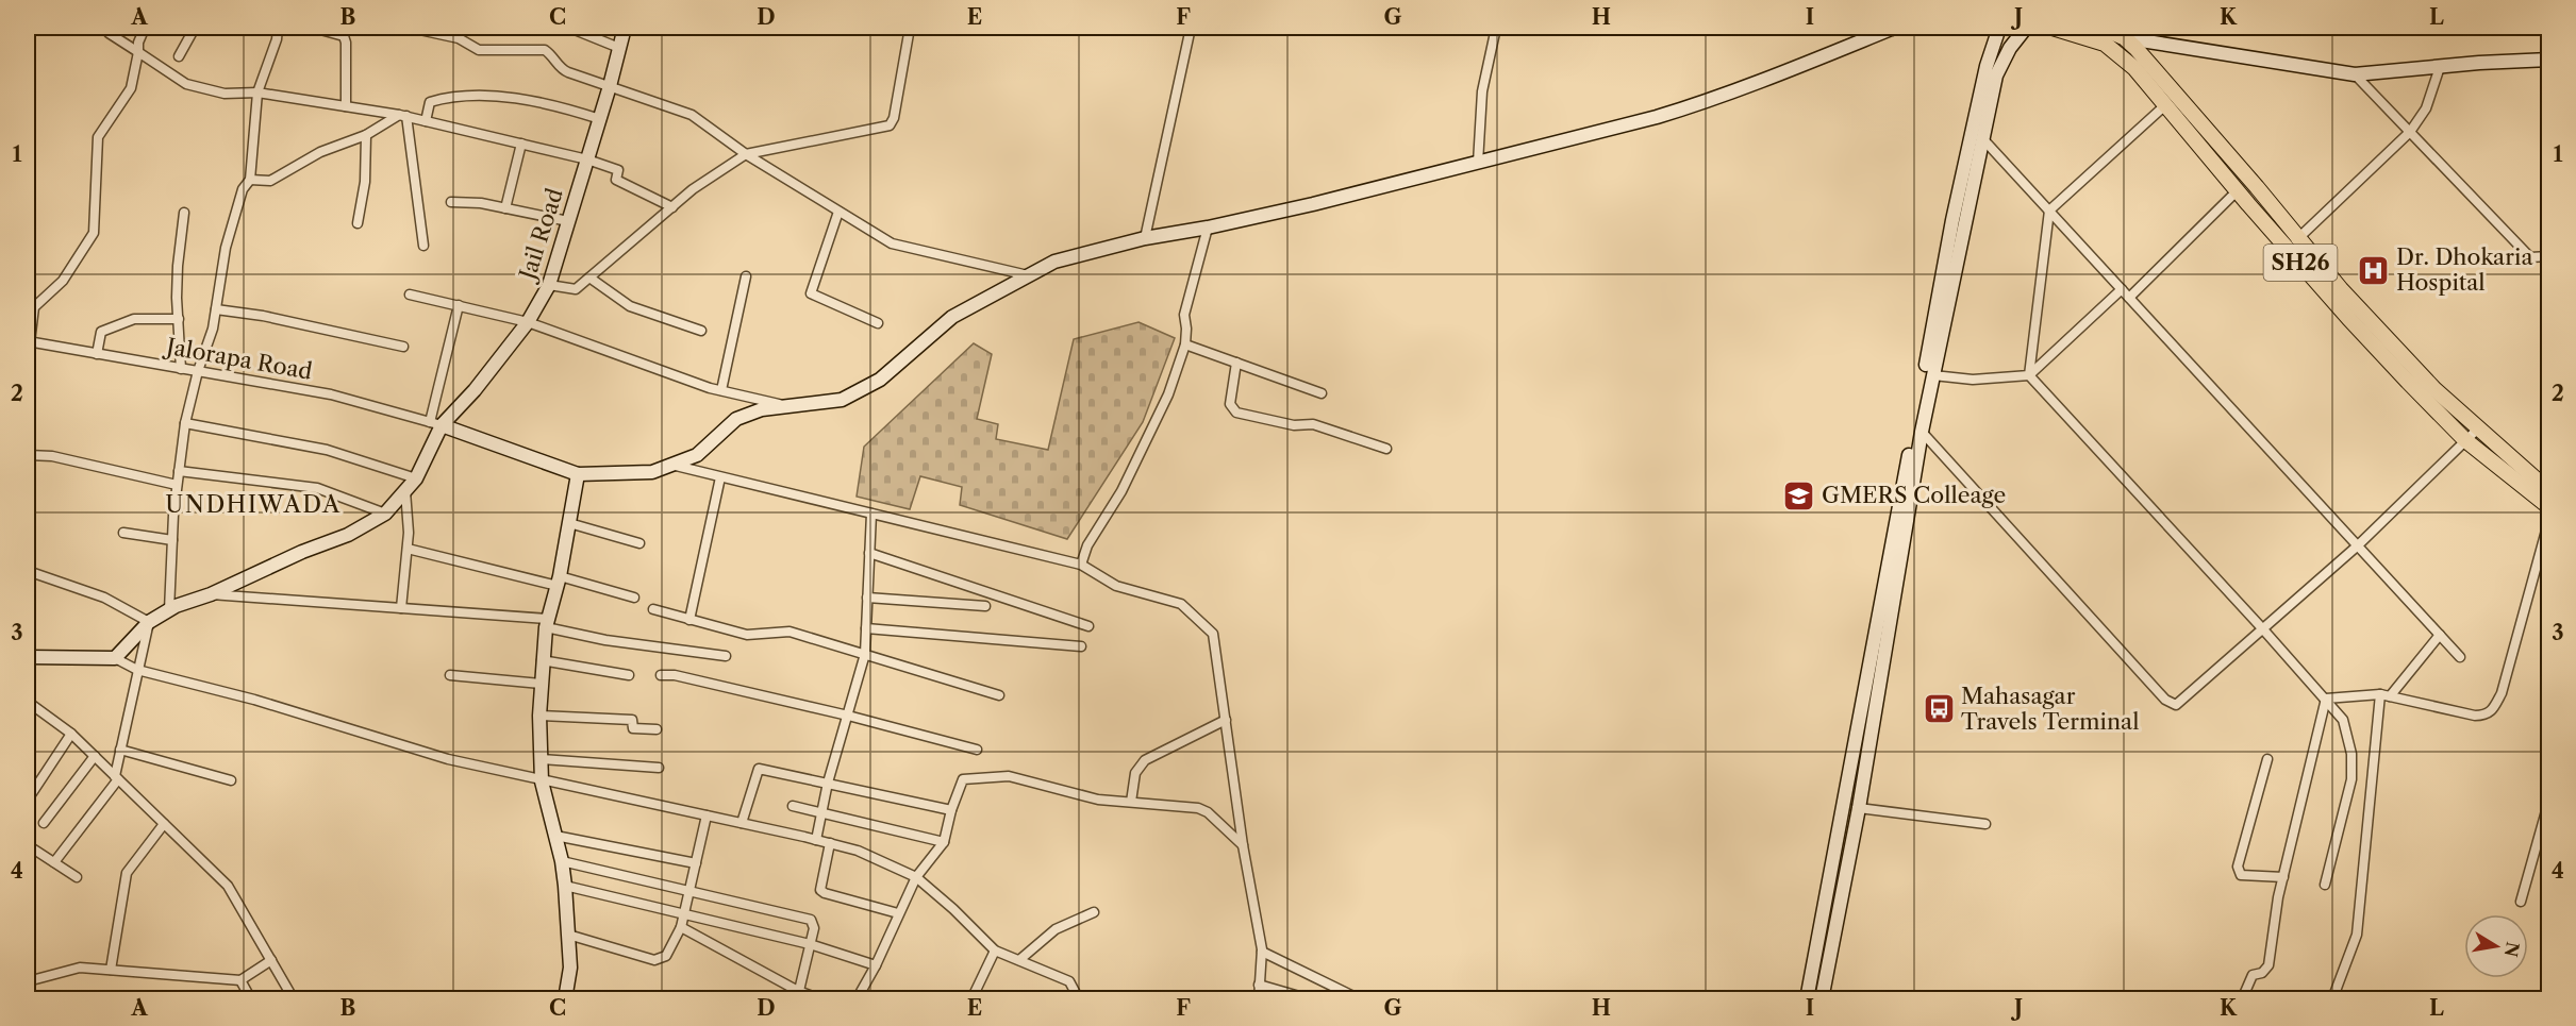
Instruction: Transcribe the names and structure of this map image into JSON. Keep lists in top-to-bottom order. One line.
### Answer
{"streets":{"main road":["SH26"],"street":["Jail Road","Jalorapa Road"]},"crossings":[["Jail Road","Jalorapa Road"]],"districts":["UNDHIWADA"],"places":{"hospital":["Dr. Dhokaria Hospital"],"school or university":["GMERS Colleage"],"bus stop":["Mahasagar Travels Terminal"]},"north":"right","grid":{"columns":["A","B","C","D","E","F","G","H","I","J","K","L"],"rows":["1","2","3","4"]}}
